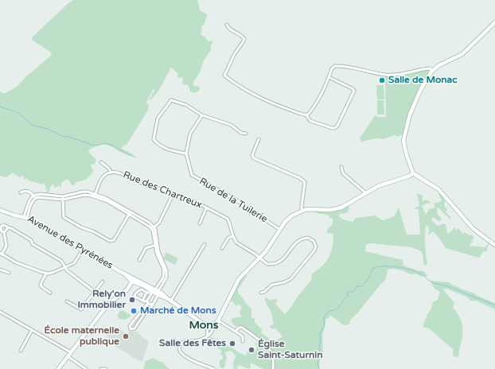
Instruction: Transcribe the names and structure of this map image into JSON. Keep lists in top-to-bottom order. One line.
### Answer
{"streets":{"street":["Rue des Chartreux","Rue de la Tuilerie","Avenue des Pyrénées"]},"districts":["Mons"],"places":["Salle de Monac","Rely'on Immobilier","Marché de Mons","École maternelle publique","Salle des Fêtes","Église Saint-Saturnin"]}
